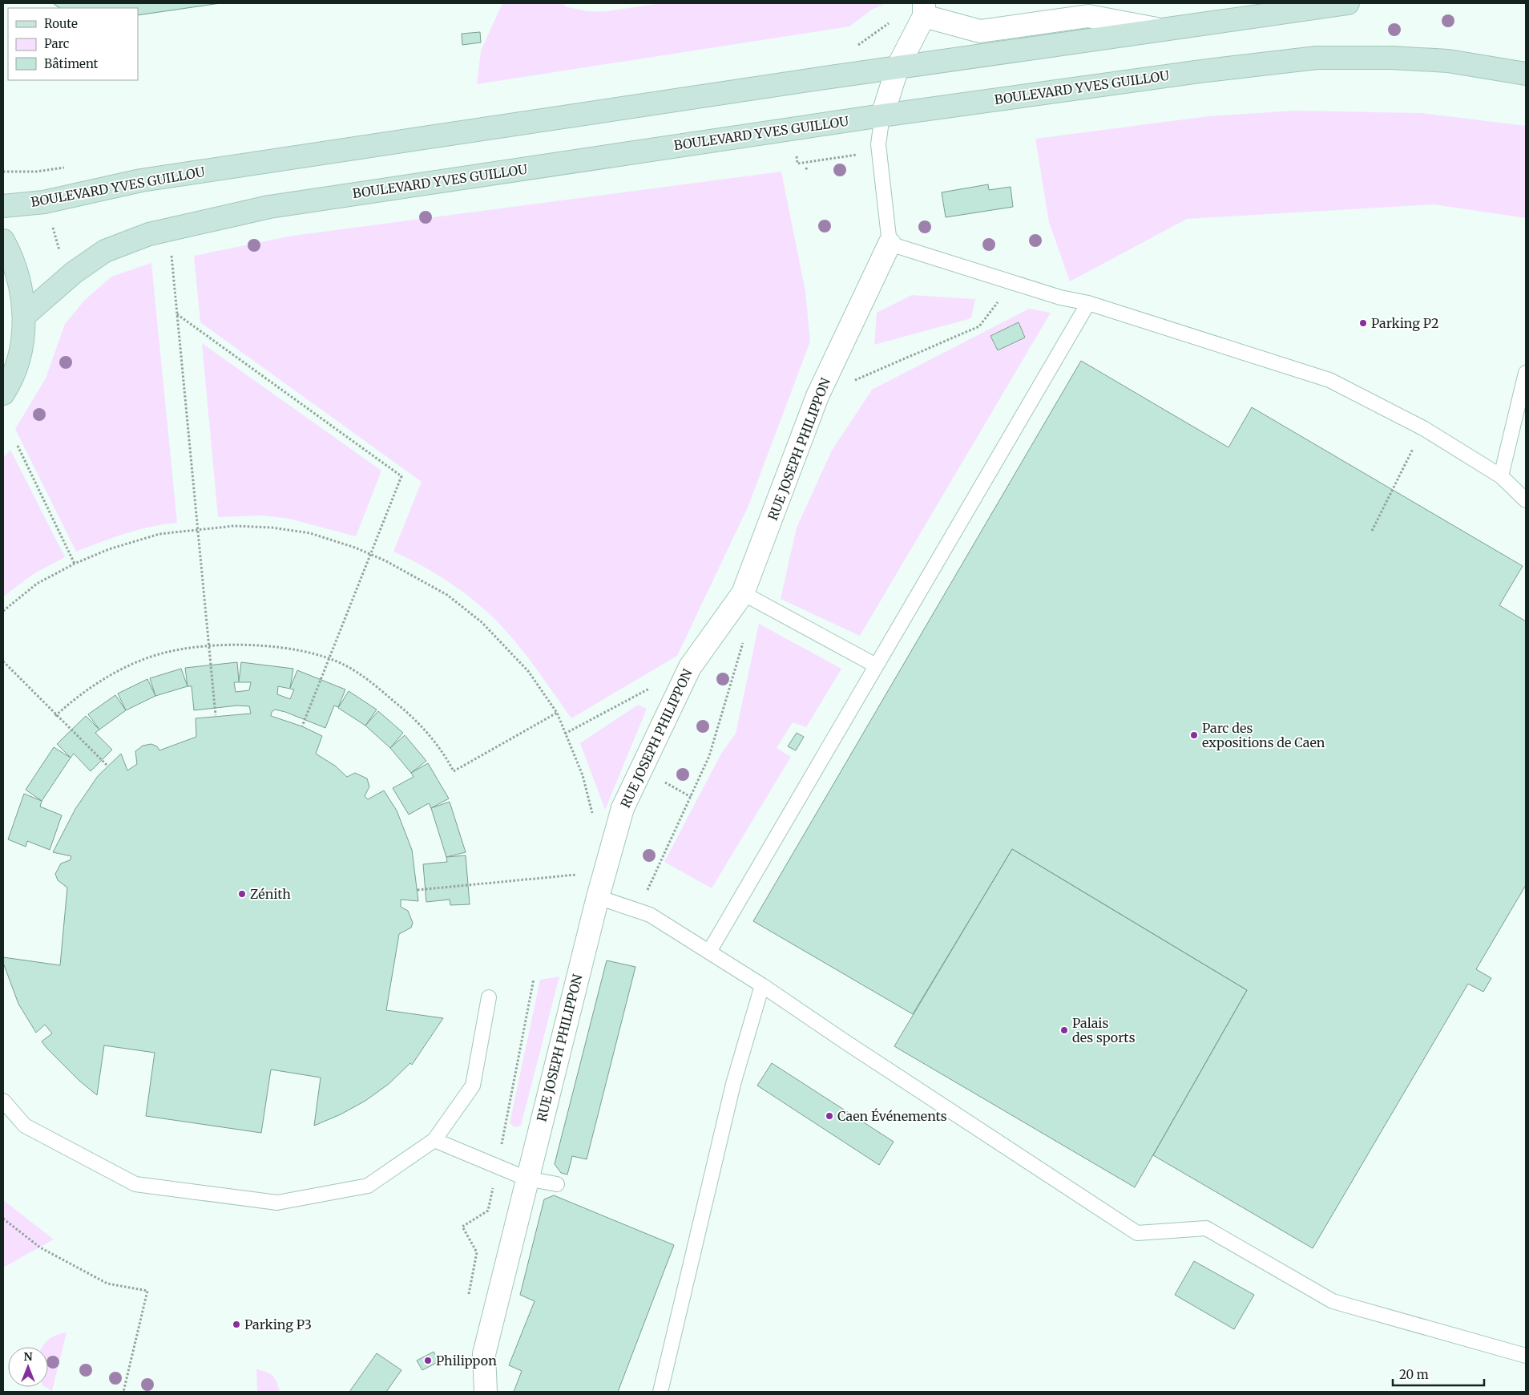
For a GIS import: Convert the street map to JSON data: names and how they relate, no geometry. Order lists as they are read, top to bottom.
{
  "streets": {
    "main road": ["BOULEVARD YVES GUILLOU"],
    "street": ["RUE JOSEPH PHILIPPON"]
  },
  "places": [
    "Parking P2",
    "Parc des expositions de Caen",
    "Zénith",
    "Palais des sports",
    "Caen Événements",
    "Parking P3",
    "Philippon"
  ],
  "legend": ["Route", "Parc", "Bâtiment"],
  "scale_bar": "20 m",
  "north": "top"
}
